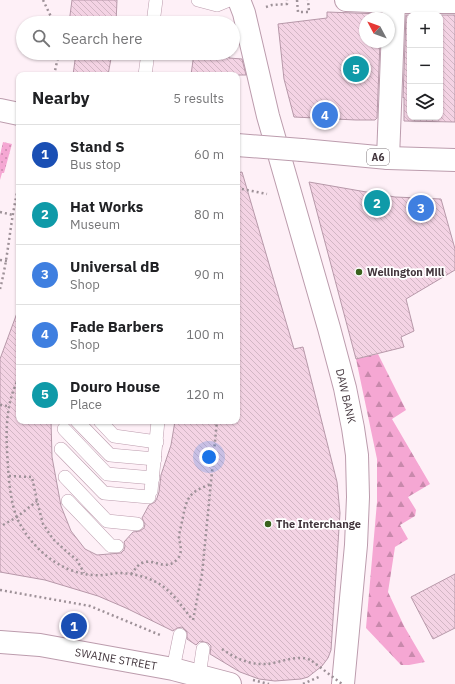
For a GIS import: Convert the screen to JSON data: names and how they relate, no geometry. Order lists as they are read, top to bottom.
{
  "streets": {
    "main road": ["A6", "DAW BANK", "SWAINE STREET"]
  },
  "places": ["Wellington Mill", "The Interchange"],
  "north": "top left",
  "page": {
    "map_buttons": ["+", "−"],
    "search": "Search here",
    "pins": [
      "5",
      "4",
      "2",
      "3",
      "1"
    ],
    "heading": ["Nearby", "5 results"],
    "list": [
      {
        "mark": "1",
        "name": "Stand S",
        "note": "Bus stop",
        "value": "60 m"
      },
      {
        "mark": "2",
        "name": "Hat Works",
        "note": "Museum",
        "value": "80 m"
      },
      {
        "mark": "3",
        "name": "Universal dB",
        "note": "Shop",
        "value": "90 m"
      },
      {
        "mark": "4",
        "name": "Fade Barbers",
        "note": "Shop",
        "value": "100 m"
      },
      {
        "mark": "5",
        "name": "Douro House",
        "note": "Place",
        "value": "120 m"
      }
    ]
  }
}
